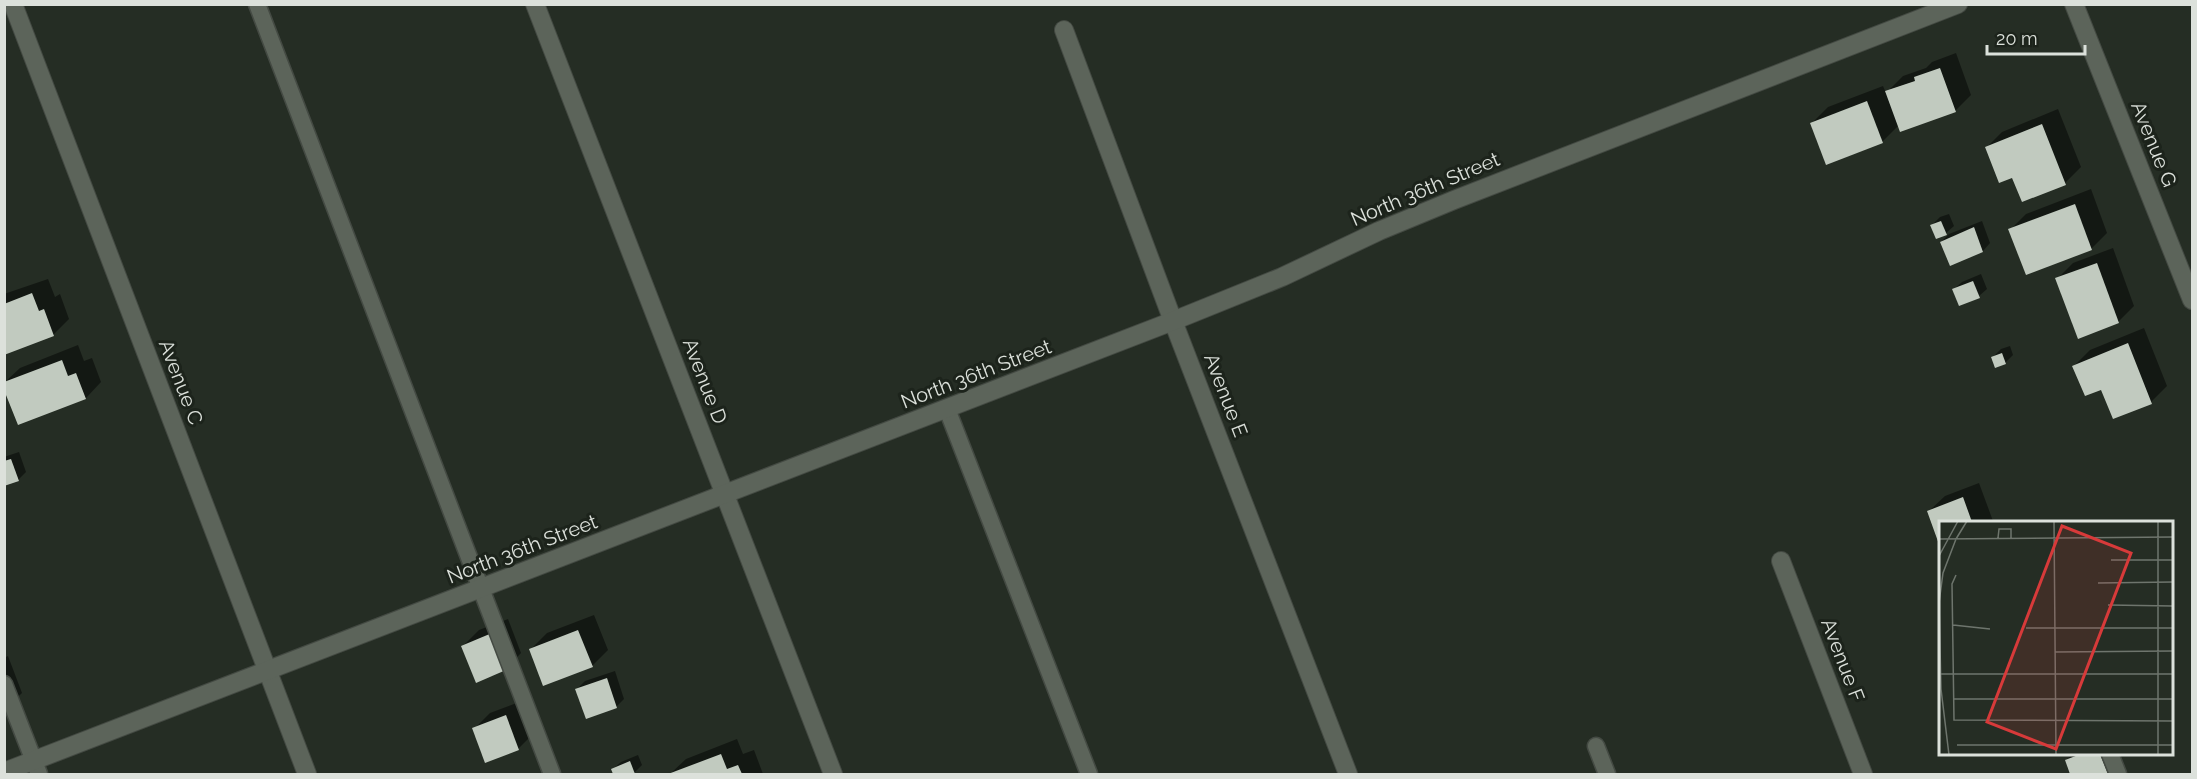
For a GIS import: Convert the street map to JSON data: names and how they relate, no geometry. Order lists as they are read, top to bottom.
{
  "streets": {
    "street": [
      "Avenue G",
      "North 36th Street",
      "Avenue D",
      "Avenue C",
      "Avenue E",
      "Avenue F"
    ]
  },
  "crossings": [
    ["North 36th Street", "Avenue D"],
    ["North 36th Street", "Avenue C"],
    ["North 36th Street", "Avenue E"]
  ],
  "scale_bar": "20 m"
}
